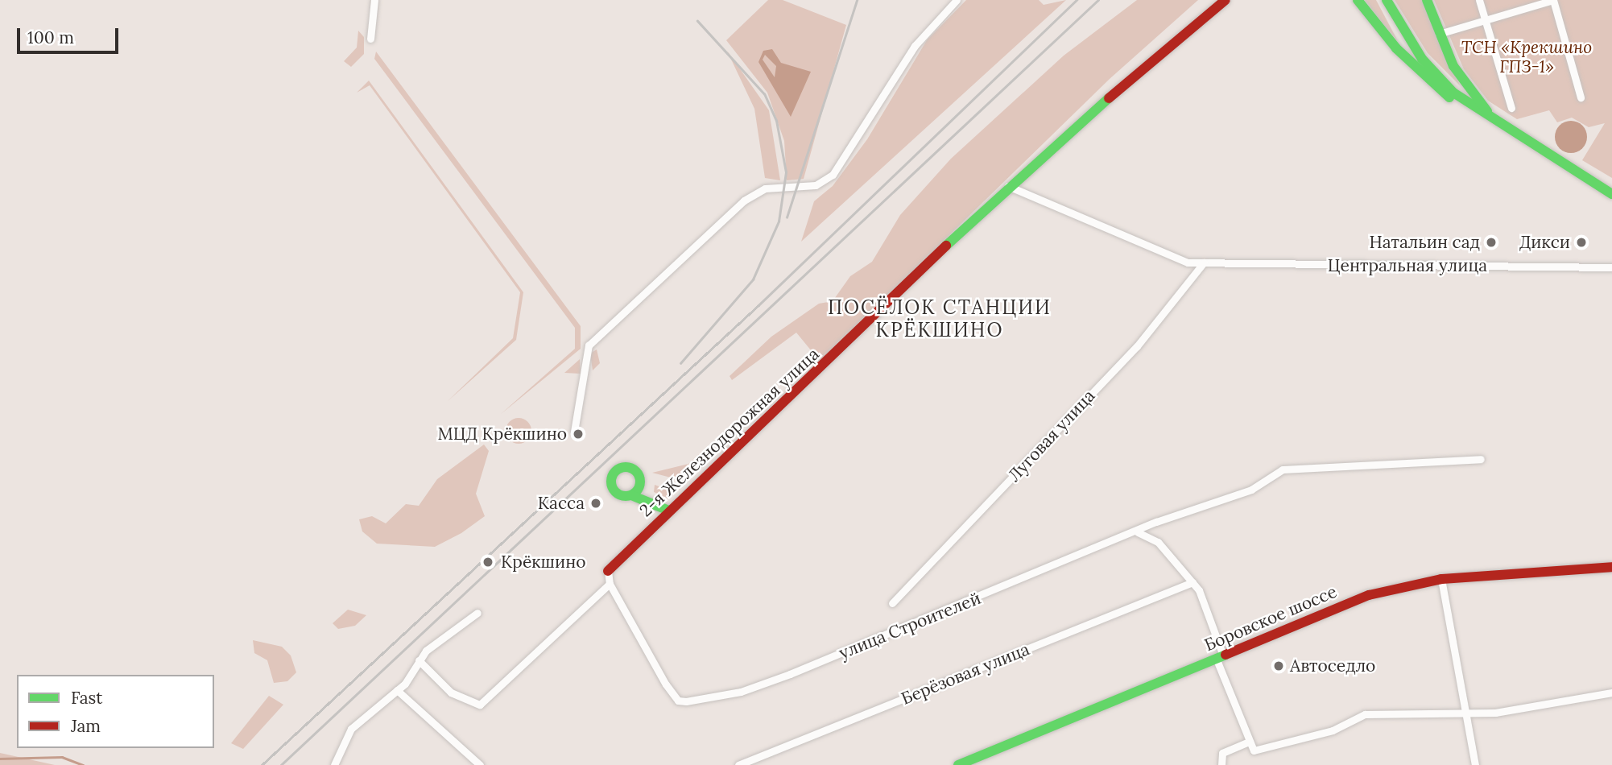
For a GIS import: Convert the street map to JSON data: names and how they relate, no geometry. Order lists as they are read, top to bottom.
{
  "streets": {
    "street": [
      "Центральная улица",
      "2-я Железнодорожная улица",
      "Луговая улица",
      "Боровское шоссе",
      "улица Строителей",
      "Берёзовая улица"
    ]
  },
  "crossings": [
    ["Центральная улица", "2-я Железнодорожная улица"],
    ["Центральная улица", "Луговая улица"],
    ["2-я Железнодорожная улица", "улица Строителей"]
  ],
  "districts": ["ПОСЁЛОК СТАНЦИИ КРЁКШИНО"],
  "parks": ["ТСН «Крекшино ГПЗ-1»"],
  "places": [
    "Натальин сад",
    "Дикси",
    "МЦД Крёкшино",
    "Касса",
    "Крёкшино",
    "Автоседло"
  ],
  "legend": ["Fast", "Jam"],
  "scale_bar": "100 m"
}
